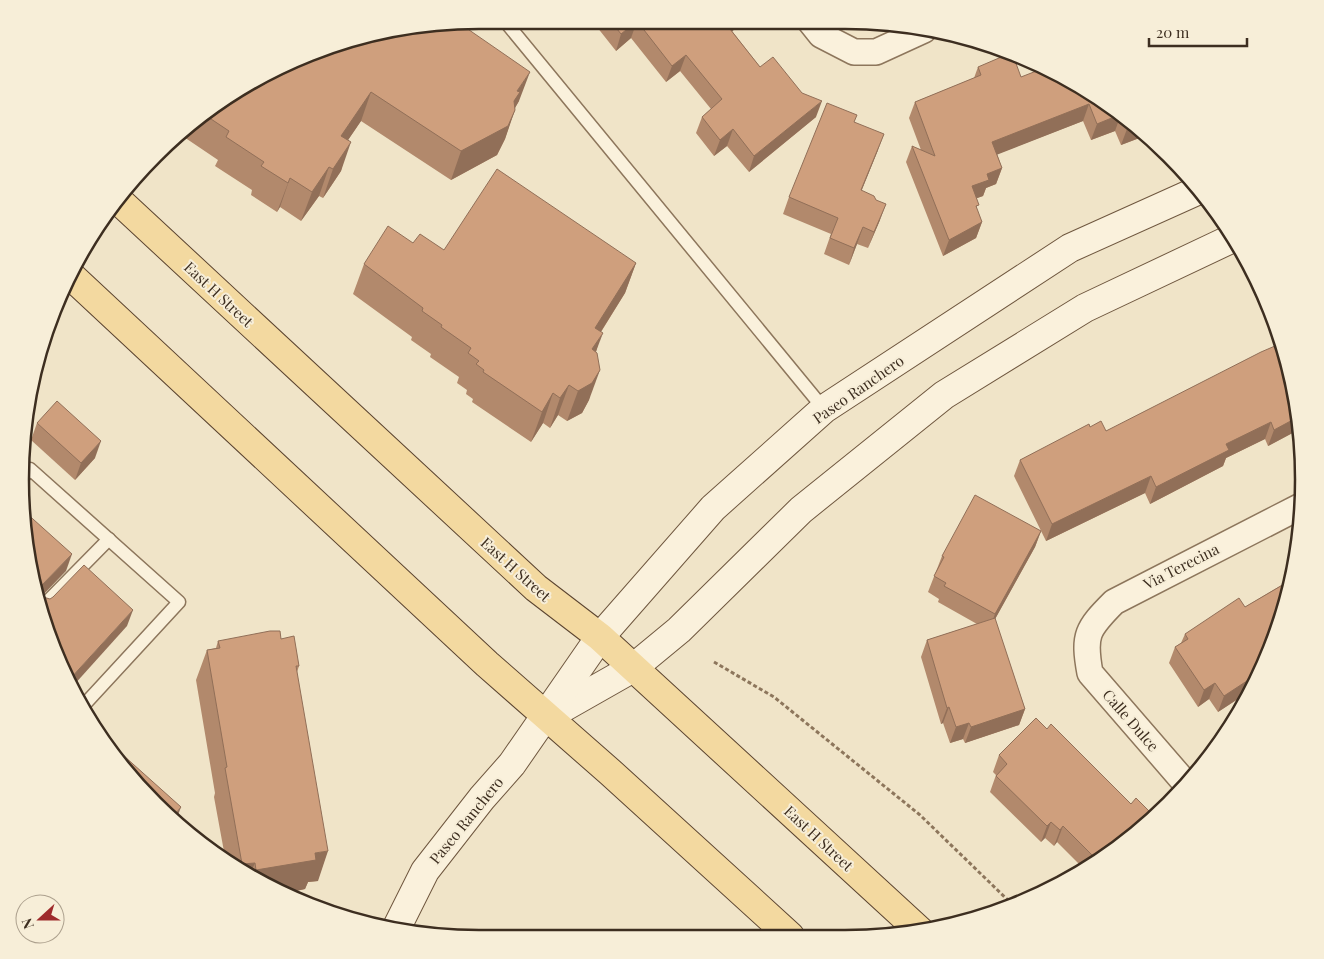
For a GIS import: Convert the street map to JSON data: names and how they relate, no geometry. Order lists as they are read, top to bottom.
{
  "streets": {
    "main road": ["East H Street", "Paseo Ranchero"],
    "street": ["Via Terecina", "Calle Dulce"]
  },
  "crossings": [
    ["East H Street", "Paseo Ranchero"],
    ["Via Terecina", "Calle Dulce"]
  ],
  "scale_bar": "20 m",
  "north": "left"
}
